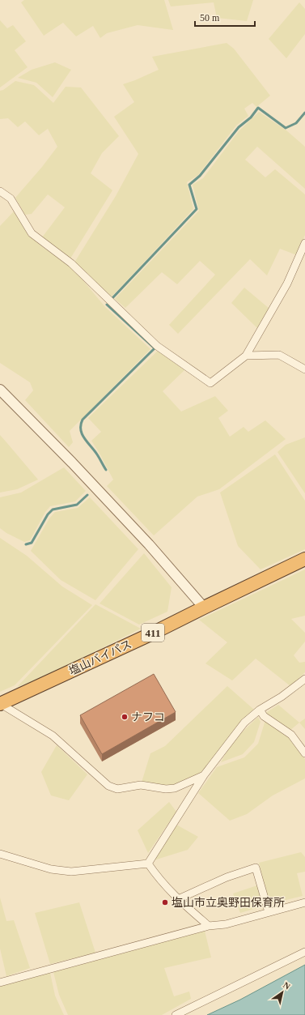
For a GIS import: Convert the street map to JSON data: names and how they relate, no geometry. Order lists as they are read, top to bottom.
{
  "streets": {
    "highway": ["411", "塩山バイパス"]
  },
  "places": ["ナフコ", "塩山市立奥野田保育所"],
  "scale_bar": "50 m",
  "north": "top right"
}
